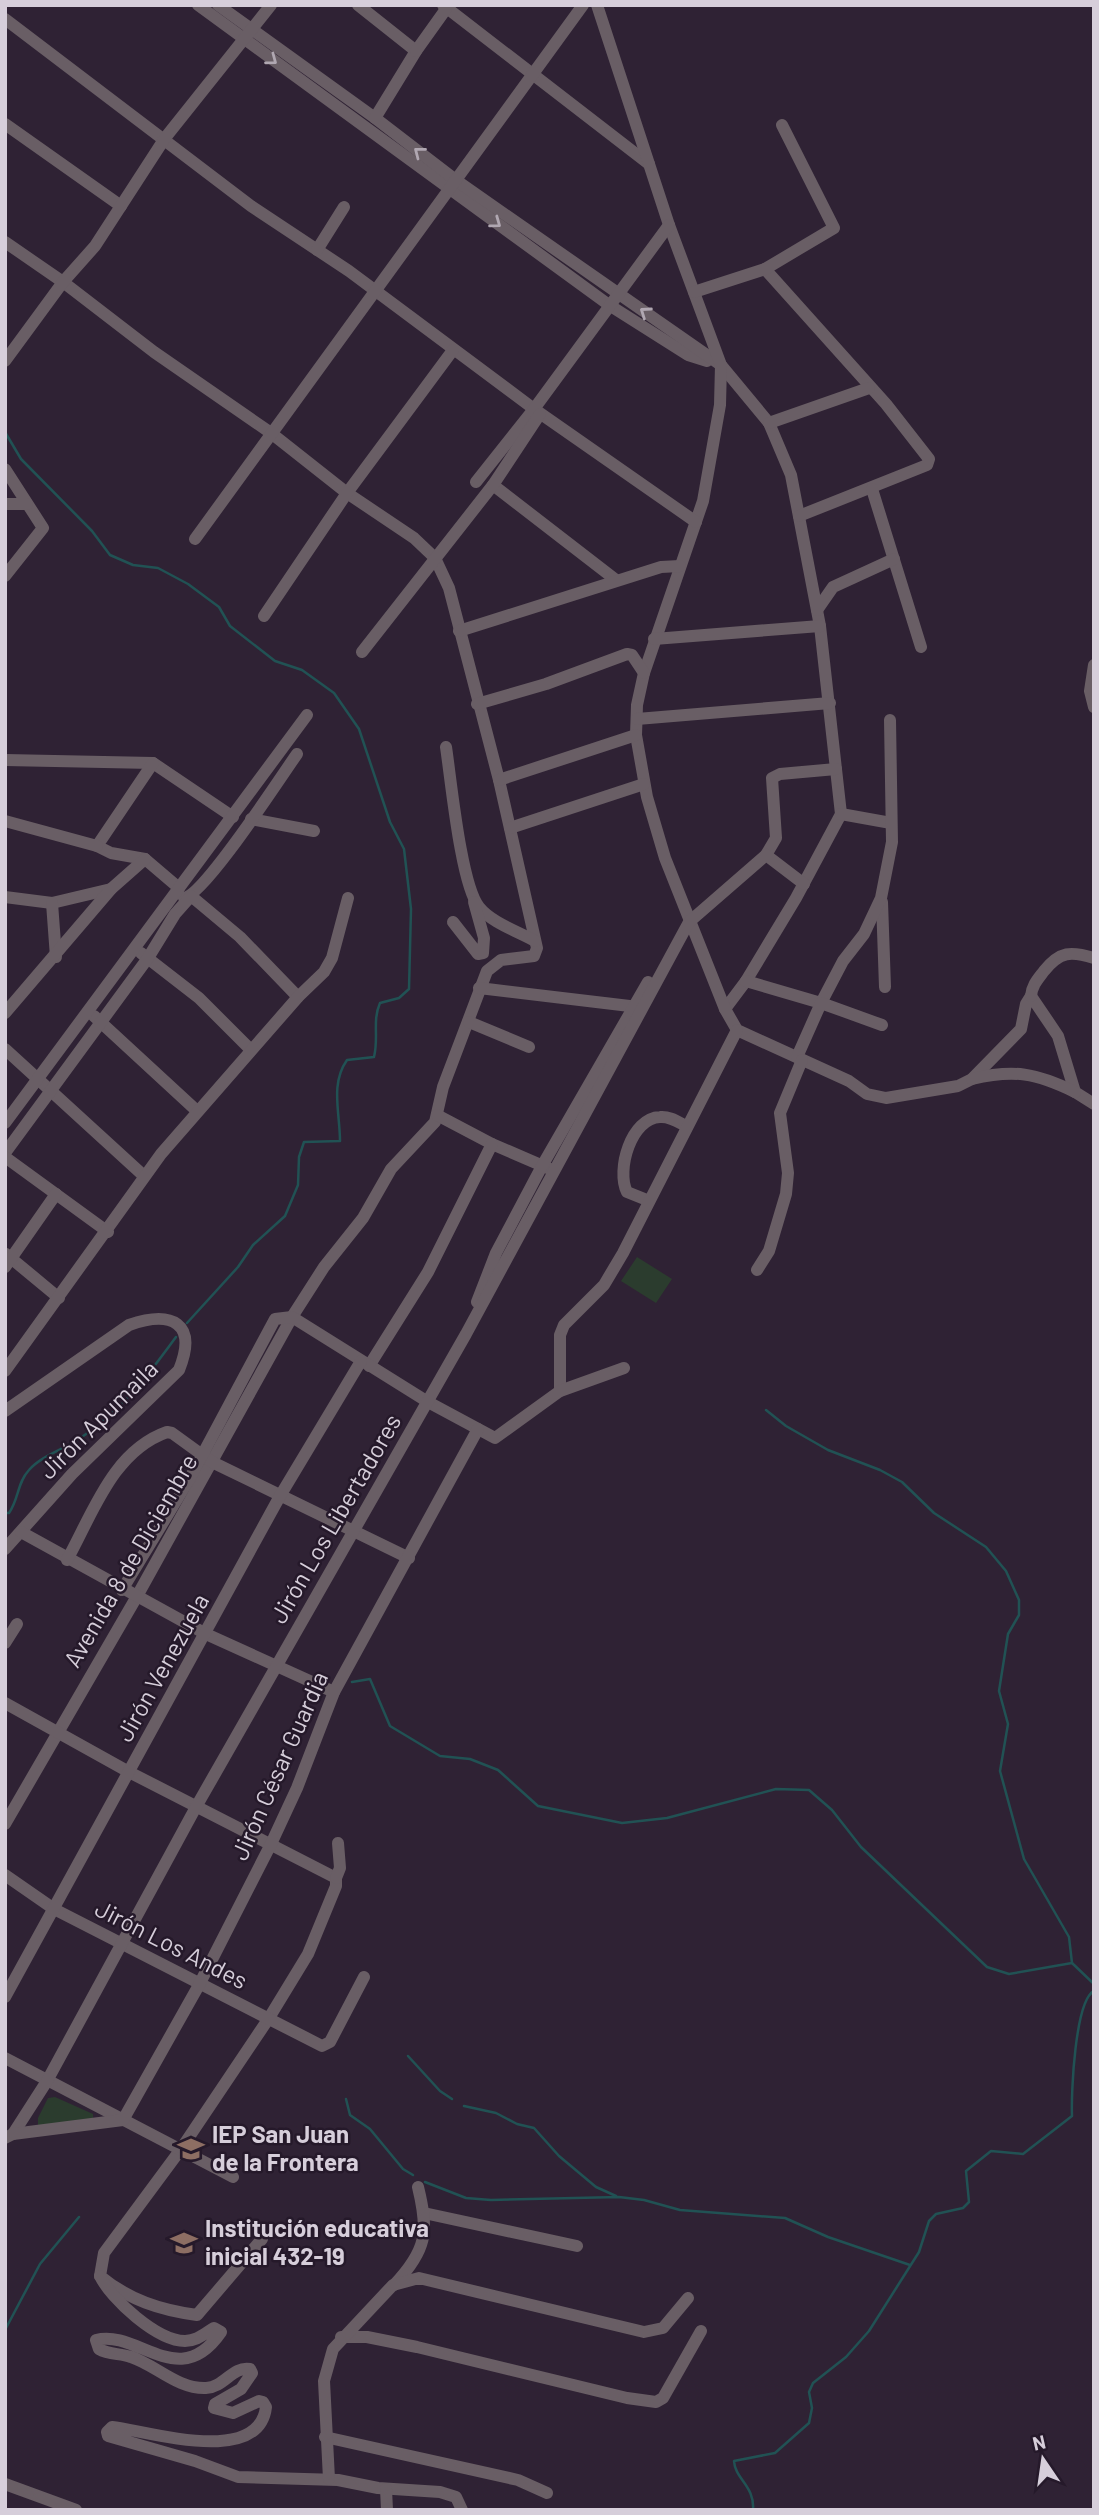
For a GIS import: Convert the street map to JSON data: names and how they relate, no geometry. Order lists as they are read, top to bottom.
{
  "streets": {
    "street": [
      "Jirón Apumaila",
      "Jirón Los Libertadores",
      "Avenida 8 de Diciembre",
      "Jirón Venezuela",
      "Jirón César Guardia",
      "Jirón Los Andes"
    ]
  },
  "crossings": [
    ["Jirón Los Libertadores", "Jirón Los Andes"],
    ["Jirón Venezuela", "Jirón Los Andes"],
    ["Jirón César Guardia", "Jirón Los Andes"]
  ],
  "places": {
    "school or university": ["IEP San Juan de la Frontera", "Institución educativa inicial 432-19"]
  },
  "north": "top"
}
